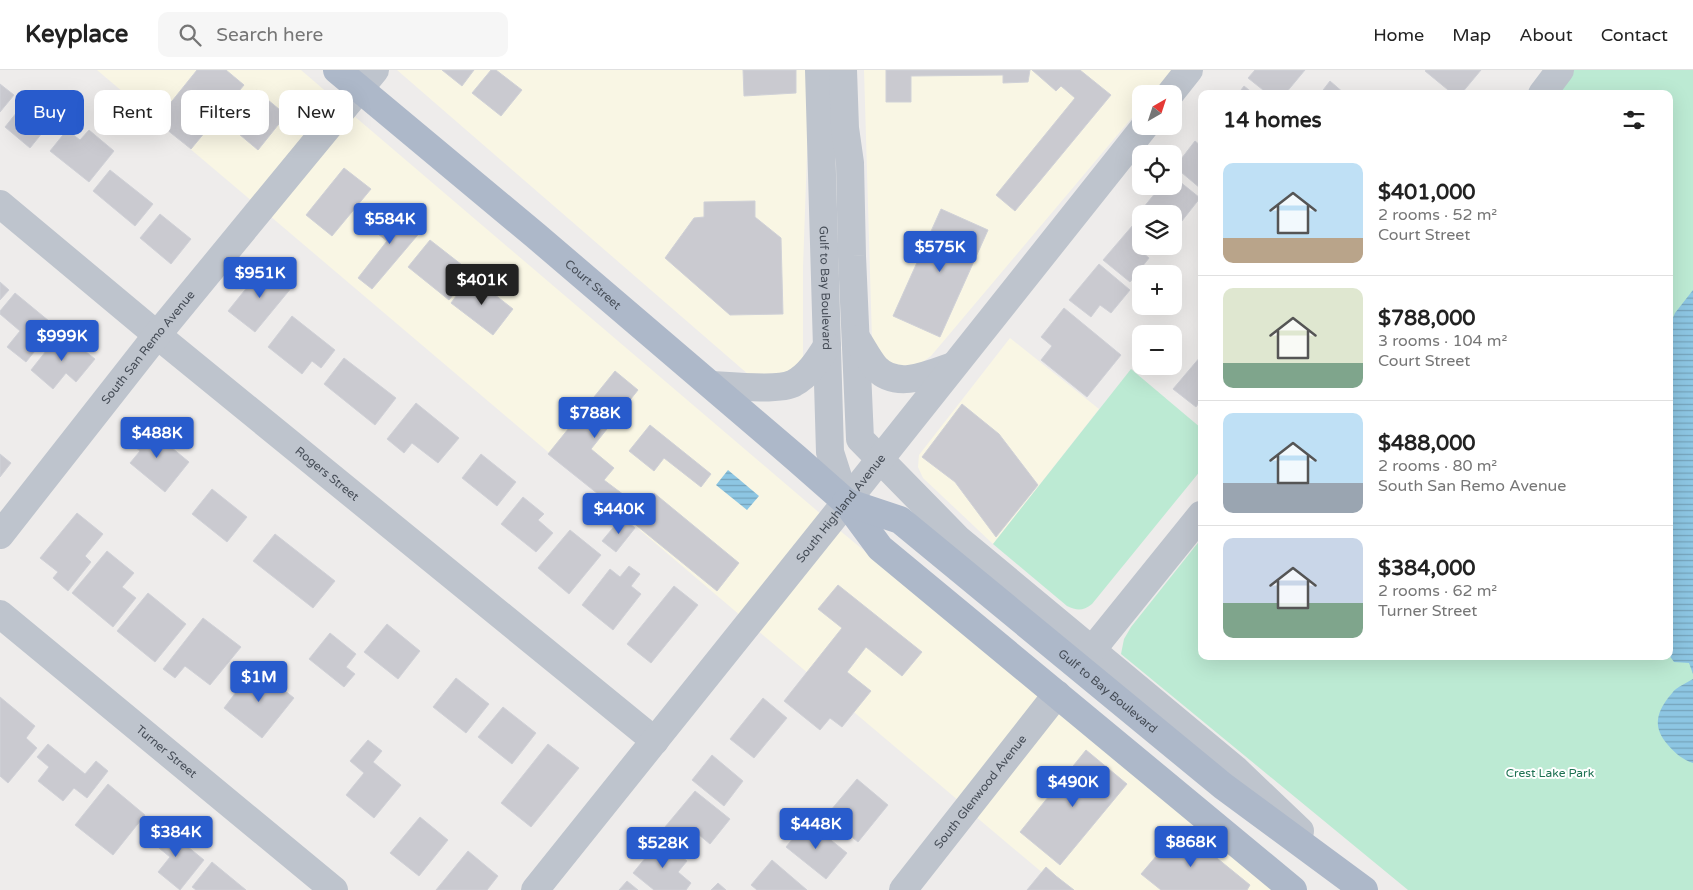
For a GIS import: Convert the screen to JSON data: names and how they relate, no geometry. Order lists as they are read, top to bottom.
{
  "streets": {
    "main road": ["Court Street", "Gulf to Bay Boulevard"],
    "street": [
      "South San Remo Avenue",
      "Rogers Street",
      "South Highland Avenue",
      "Turner Street",
      "South Glenwood Avenue"
    ]
  },
  "crossings": [
    ["Court Street", "Gulf to Bay Boulevard"],
    ["Court Street", "South San Remo Avenue"],
    ["Court Street", "South Highland Avenue"],
    ["Gulf to Bay Boulevard", "South Highland Avenue"],
    ["Gulf to Bay Boulevard", "South Glenwood Avenue"],
    ["South San Remo Avenue", "Rogers Street"],
    ["Rogers Street", "South Highland Avenue"]
  ],
  "parks": ["Crest Lake Park"],
  "north": "top right",
  "page": {
    "header": "Keyplace",
    "search": "Search here",
    "nav": [
      "Home",
      "Map",
      "About",
      "Contact"
    ],
    "map_buttons": ["+", "−"],
    "chip": [
      "Buy",
      "Rent",
      "Filters",
      "New"
    ],
    "heading": "14 homes",
    "list": [
      {
        "name": "$401,000",
        "note": "2 rooms · 52 m² · Court Street"
      },
      {
        "name": "$788,000",
        "note": "3 rooms · 104 m² · Court Street"
      },
      {
        "name": "$488,000",
        "note": "2 rooms · 80 m² · South San Remo Avenue"
      },
      {
        "name": "$384,000",
        "note": "2 rooms · 62 m² · Turner Street"
      }
    ],
    "price": [
      "$584K",
      "$575K",
      "$951K",
      "$401K",
      "$999K",
      "$788K",
      "$488K",
      "$440K",
      "$1M",
      "$490K",
      "$448K",
      "$384K",
      "$868K",
      "$528K"
    ]
  }
}
